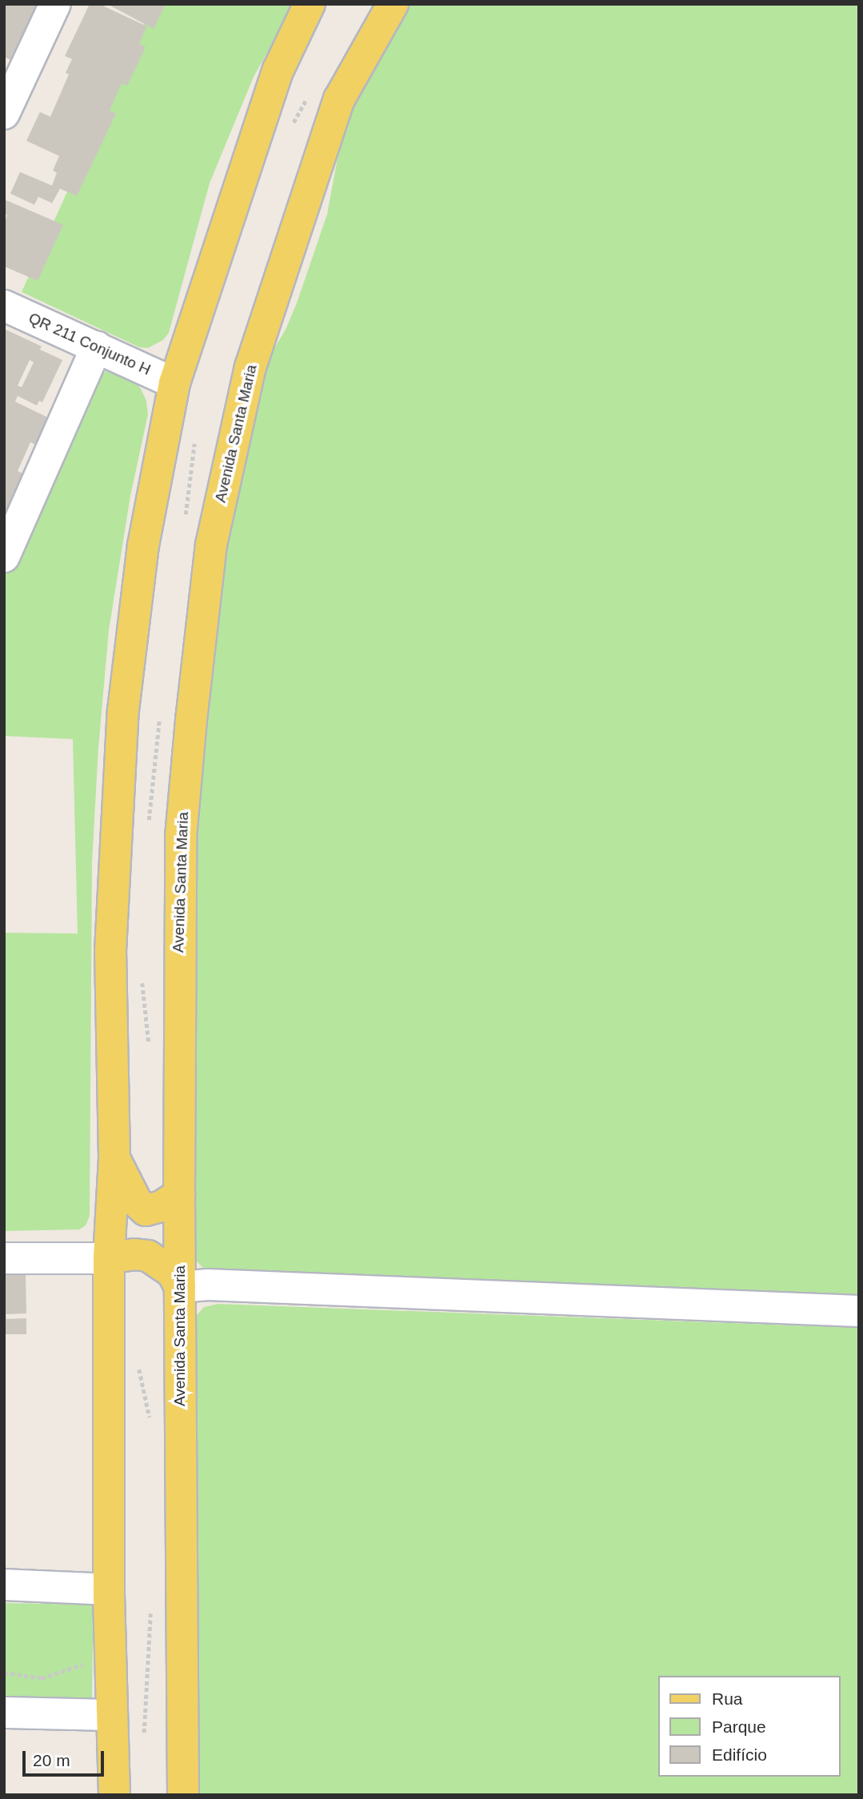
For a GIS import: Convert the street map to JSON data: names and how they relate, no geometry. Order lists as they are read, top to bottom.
{
  "streets": {
    "main road": ["Avenida Santa Maria"],
    "street": ["QR 211 Conjunto H"]
  },
  "legend": ["Rua", "Parque", "Edifício"],
  "scale_bar": "20 m"
}
